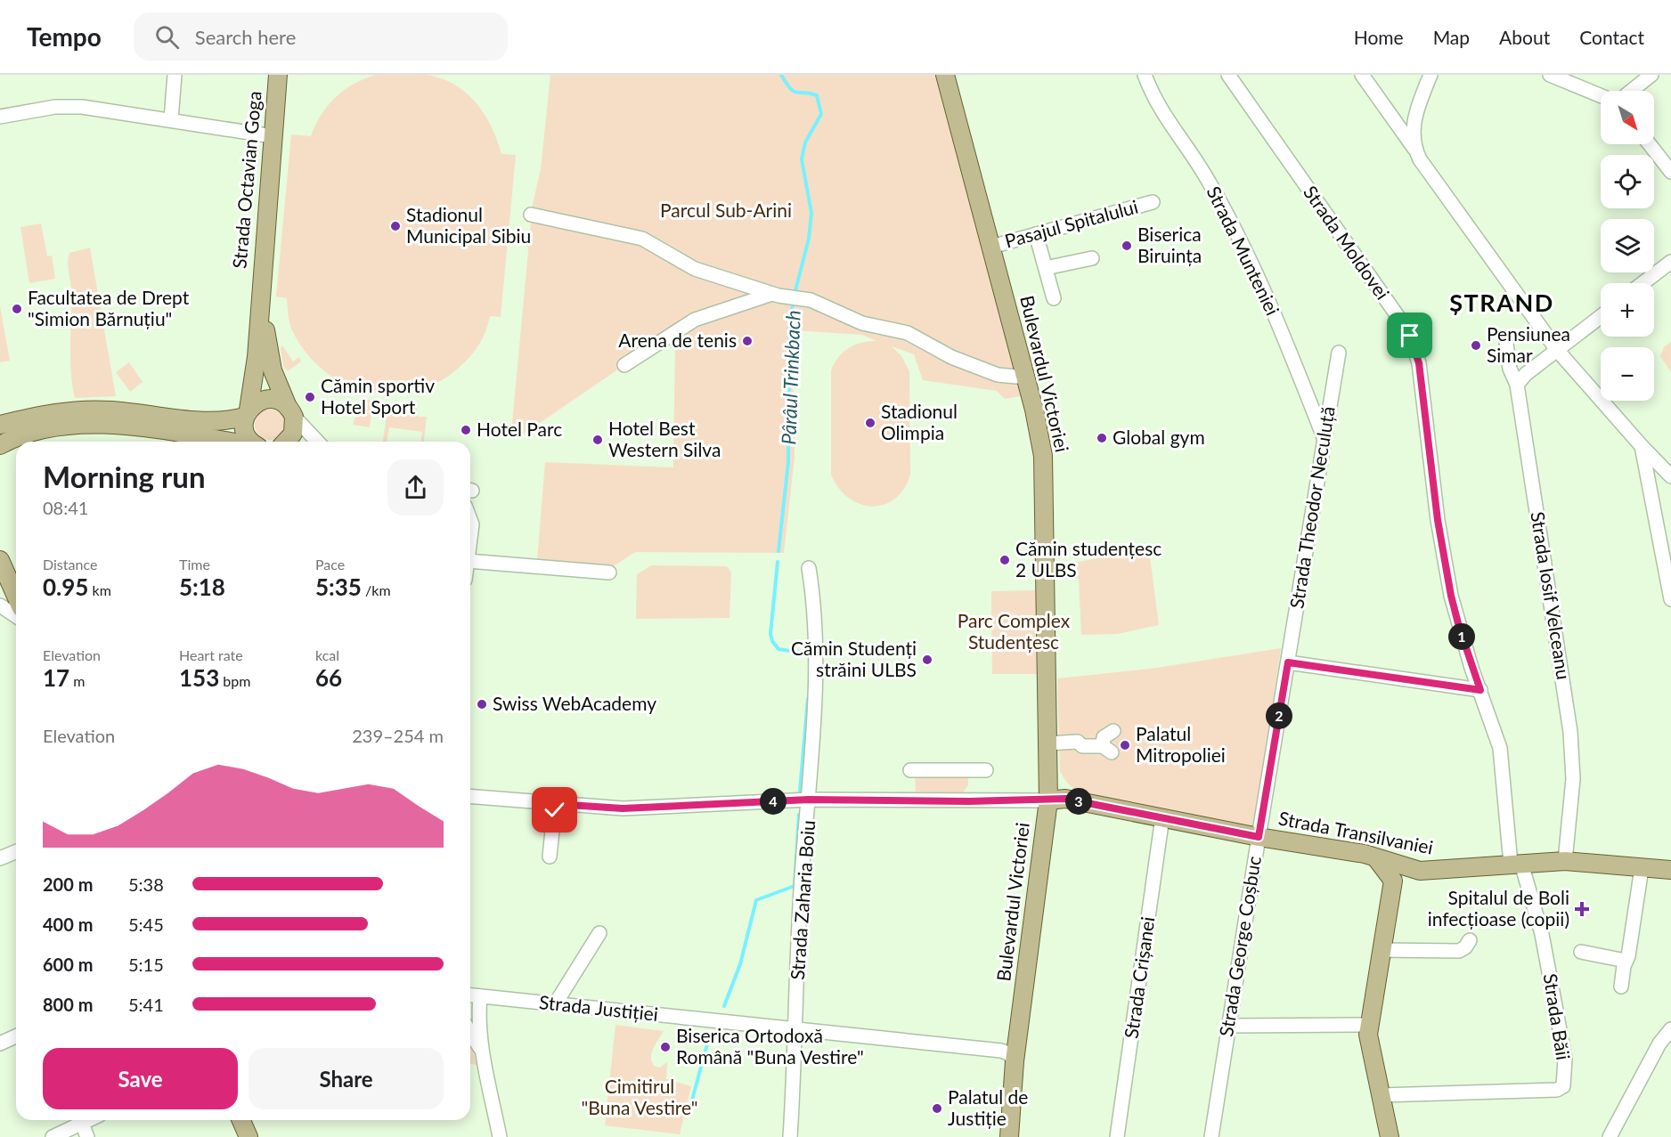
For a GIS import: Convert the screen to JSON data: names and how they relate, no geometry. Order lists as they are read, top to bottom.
{
  "streets": {
    "main road": ["Strada Octavian Goga", "Bulevardul Victoriei", "Strada Transilvaniei"],
    "street": [
      "Pasajul Spitalului",
      "Strada Moldovei",
      "Strada Munteniei",
      "Strada Theodor Neculuță",
      "Strada Iosif Velceanu",
      "Strada Zaharia Boiu",
      "Strada George Coșbuc",
      "Strada Crișanei",
      "Strada Justiției",
      "Strada Băii"
    ]
  },
  "crossings": [
    ["Pasajul Spitalului", "Bulevardul Victoriei"],
    ["Strada Moldovei", "Strada Transilvaniei"],
    ["Strada Moldovei", "Strada Băii"],
    ["Strada Munteniei", "Strada Theodor Neculuță"],
    ["Bulevardul Victoriei", "Strada Transilvaniei"],
    ["Bulevardul Victoriei", "Strada Justiției"],
    ["Strada Theodor Neculuță", "Strada George Coșbuc"],
    ["Strada Iosif Velceanu", "Strada Transilvaniei"],
    ["Strada Transilvaniei", "Strada George Coșbuc"],
    ["Strada Transilvaniei", "Strada Crișanei"],
    ["Strada Transilvaniei", "Strada Băii"],
    ["Strada Zaharia Boiu", "Strada Justiției"]
  ],
  "districts": ["ȘTRAND"],
  "water": ["Pârâul Trinkbach"],
  "parks": ["Parcul Sub-Arini", "Parc Complex Studențesc", "Cimitirul \"Buna Vestire\""],
  "places": {
    "other": [
      "Stadionul Municipal Sibiu",
      "Biserica Biruința",
      "Facultatea de Drept \"Simion Bărnuțiu\"",
      "Arena de tenis",
      "Pensiunea Simar",
      "Cămin sportiv Hotel Sport",
      "Stadionul Olimpia",
      "Hotel Parc",
      "Global gym",
      "Hotel Best Western Silva",
      "Cămin studențesc 2 ULBS",
      "Cămin Studenți străini ULBS",
      "Swiss WebAcademy",
      "Palatul Mitropoliei",
      "Biserica Ortodoxă Română \"Buna Vestire\"",
      "Palatul de Justiție"
    ],
    "health": ["Spitalul de Boli infecțioase (copii)"]
  },
  "north": "bottom right",
  "page": {
    "header": "Tempo",
    "search": "Search here",
    "nav": [
      "Home",
      "Map",
      "About",
      "Contact"
    ],
    "map_buttons": ["+", "−"],
    "heading": ["Morning run", "08:41"],
    "stats": [
      ["Distance", "0.95 km"],
      ["Time", "5:18"],
      ["Pace", "5:35 /km"],
      ["Elevation", "17 m"],
      ["Heart rate", "153 bpm"],
      ["kcal", "66"]
    ],
    "pins": [
      "1",
      "2",
      "3",
      "4"
    ],
    "chart": ["Elevation", "239–254 m"],
    "list": [
      {
        "name": "200 m",
        "note": "5:38"
      },
      {
        "name": "400 m",
        "note": "5:45"
      },
      {
        "name": "600 m",
        "note": "5:15"
      },
      {
        "name": "800 m",
        "note": "5:41"
      }
    ],
    "buttons": ["Save", "Share"]
  }
}
